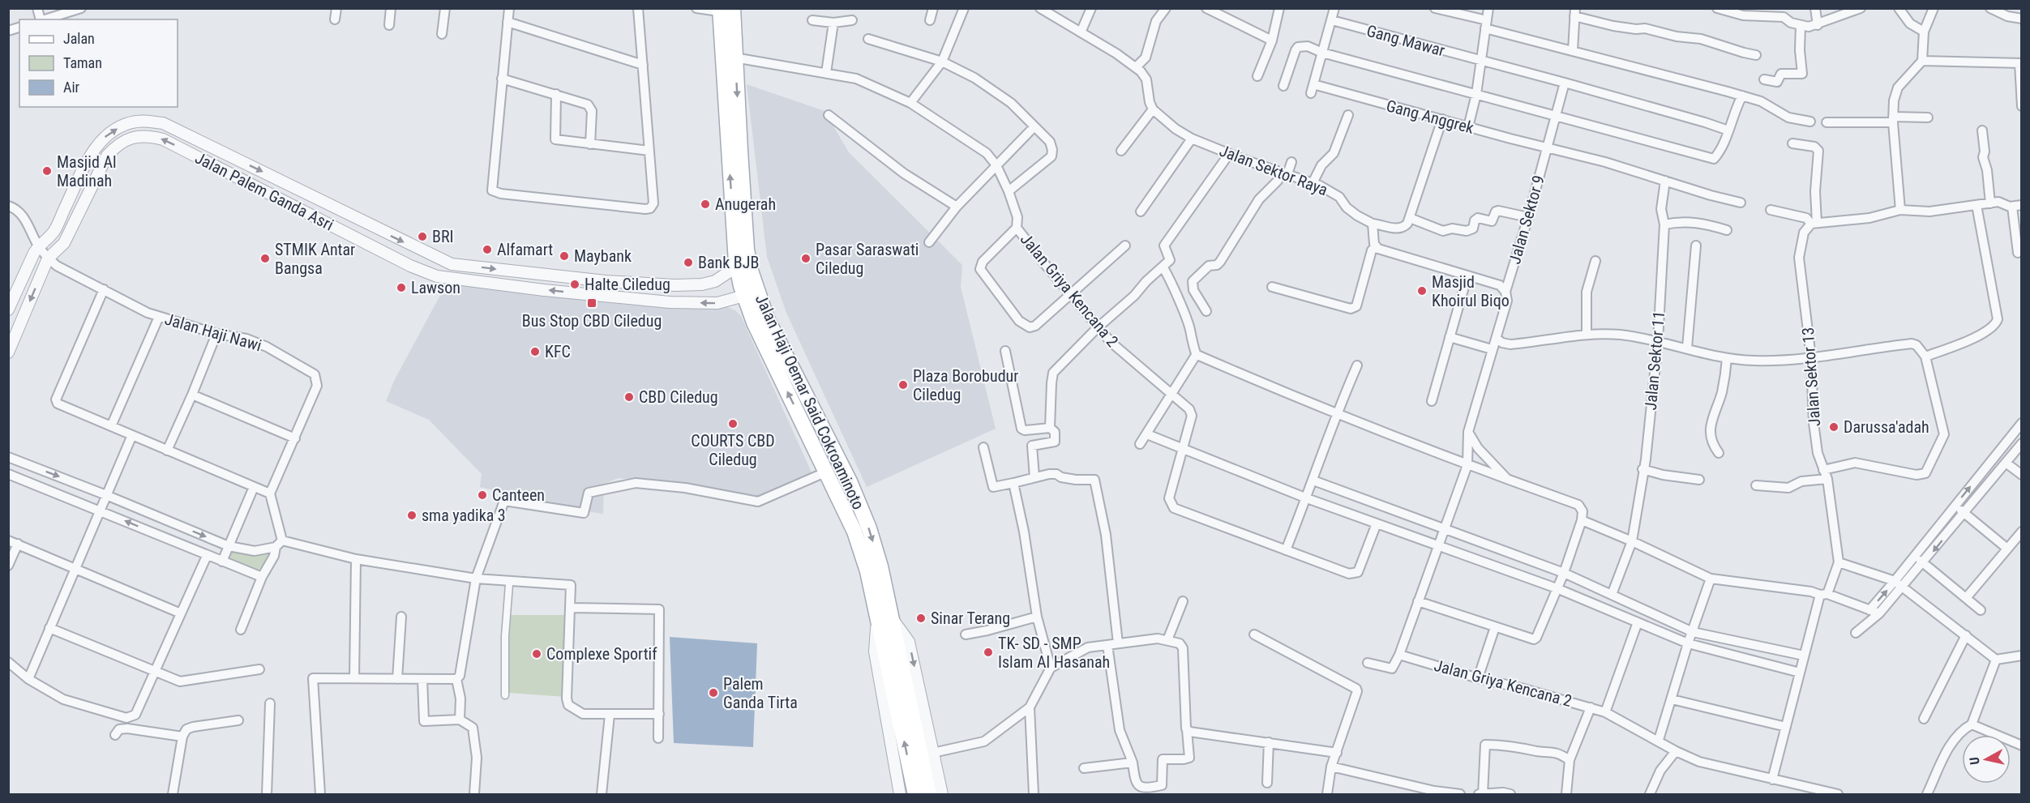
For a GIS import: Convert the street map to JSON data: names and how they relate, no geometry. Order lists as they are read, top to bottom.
{
  "streets": {
    "main road": ["Jalan Haji Oemar Said Cokroaminoto"],
    "street": [
      "Gang Mawar",
      "Gang Anggrek",
      "Jalan Sektor Raya",
      "Jalan Palem Ganda Asri",
      "Jalan Sektor 9",
      "Jalan Griya Kencana 2",
      "Jalan Haji Nawi",
      "Jalan Sektor 11",
      "Jalan Sektor 13"
    ]
  },
  "crossings": [
    ["Gang Mawar", "Jalan Sektor 9"],
    ["Gang Anggrek", "Jalan Sektor 9"],
    ["Gang Anggrek", "Jalan Sektor 11"],
    ["Jalan Palem Ganda Asri", "Jalan Haji Nawi"],
    ["Jalan Palem Ganda Asri", "Jalan Haji Oemar Said Cokroaminoto"],
    ["Jalan Griya Kencana 2", "Jalan Haji Oemar Said Cokroaminoto"]
  ],
  "places": {
    "other": [
      "Masjid Al Madinah",
      "Anugerah",
      "BRI",
      "Alfamart",
      "Maybank",
      "STMIK Antar Bangsa",
      "Pasar Saraswati Ciledug",
      "Bank BJB",
      "Halte Ciledug",
      "Lawson",
      "Masjid Khoirul Biqo",
      "KFC",
      "Plaza Borobudur Ciledug",
      "CBD Ciledug",
      "COURTS CBD Ciledug",
      "Darussa'adah",
      "Canteen",
      "sma yadika 3",
      "Sinar Terang",
      "TK- SD - SMP Islam Al Hasanah",
      "Complexe Sportif",
      "Palem Ganda Tirta"
    ],
    "transit": ["Bus Stop CBD Ciledug"]
  },
  "legend": ["Jalan", "Taman", "Air"],
  "north": "left"
}
